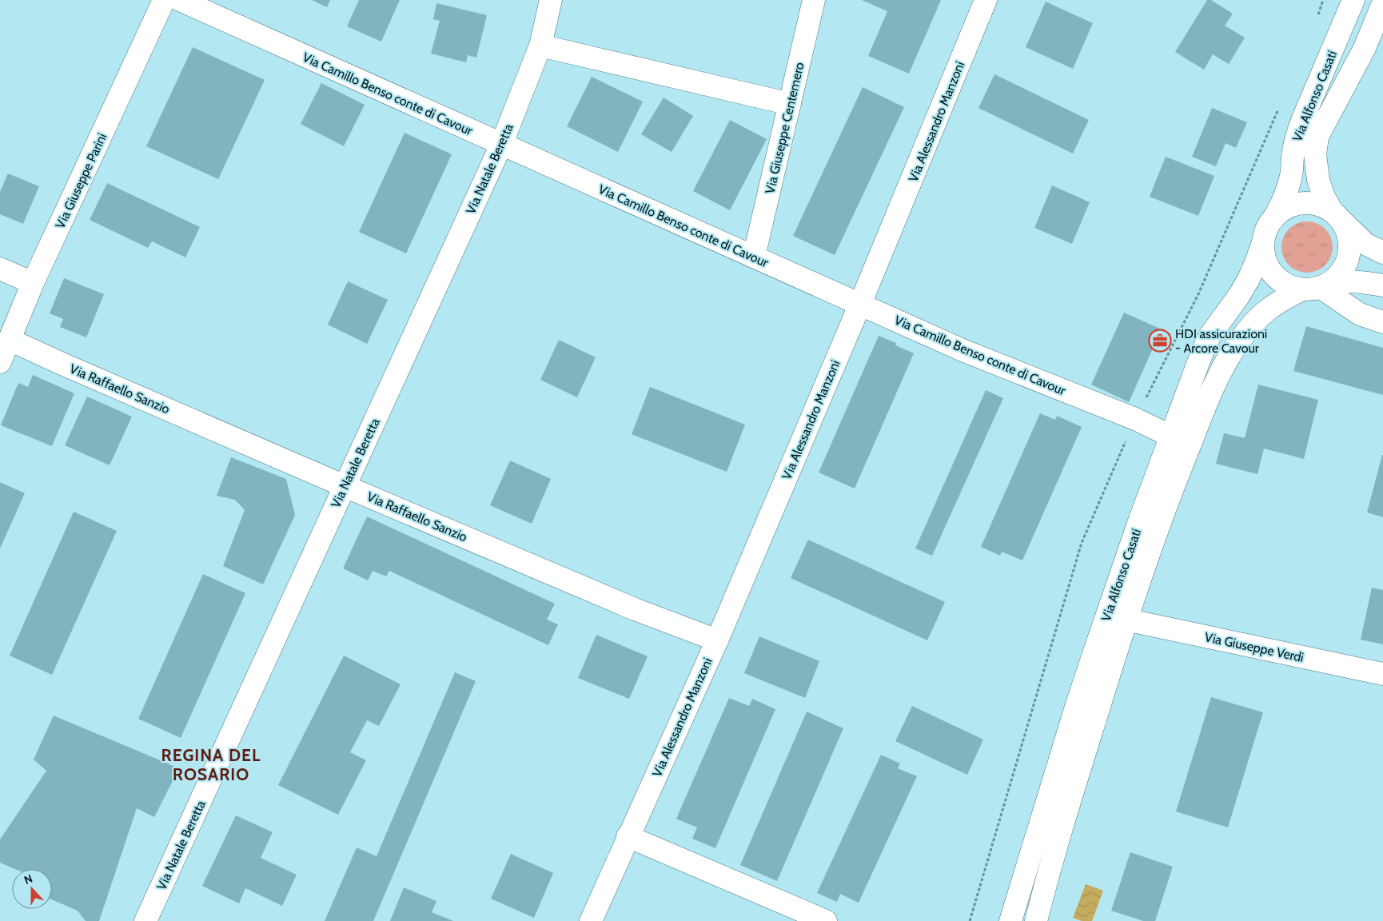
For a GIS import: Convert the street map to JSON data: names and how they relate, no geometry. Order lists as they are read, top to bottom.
{
  "streets": {
    "street": [
      "Via Camillo Benso conte di Cavour",
      "Via Alfonso Casati",
      "Via Alessandro Manzoni",
      "Via Giuseppe Centemero",
      "Via Natale Beretta",
      "Via Giuseppe Parini",
      "Via Raffaello Sanzio",
      "Via Giuseppe Verdi"
    ]
  },
  "crossings": [
    ["Via Camillo Benso conte di Cavour", "Via Alfonso Casati"],
    ["Via Camillo Benso conte di Cavour", "Via Alessandro Manzoni"],
    ["Via Camillo Benso conte di Cavour", "Via Giuseppe Centemero"],
    ["Via Camillo Benso conte di Cavour", "Via Natale Beretta"],
    ["Via Alfonso Casati", "Via Giuseppe Verdi"],
    ["Via Alessandro Manzoni", "Via Raffaello Sanzio"],
    ["Via Natale Beretta", "Via Raffaello Sanzio"],
    ["Via Giuseppe Parini", "Via Raffaello Sanzio"]
  ],
  "districts": ["REGINA DEL ROSARIO"],
  "places": {
    "office": ["HDI assicurazioni - Arcore Cavour"]
  },
  "north": "top"
}
